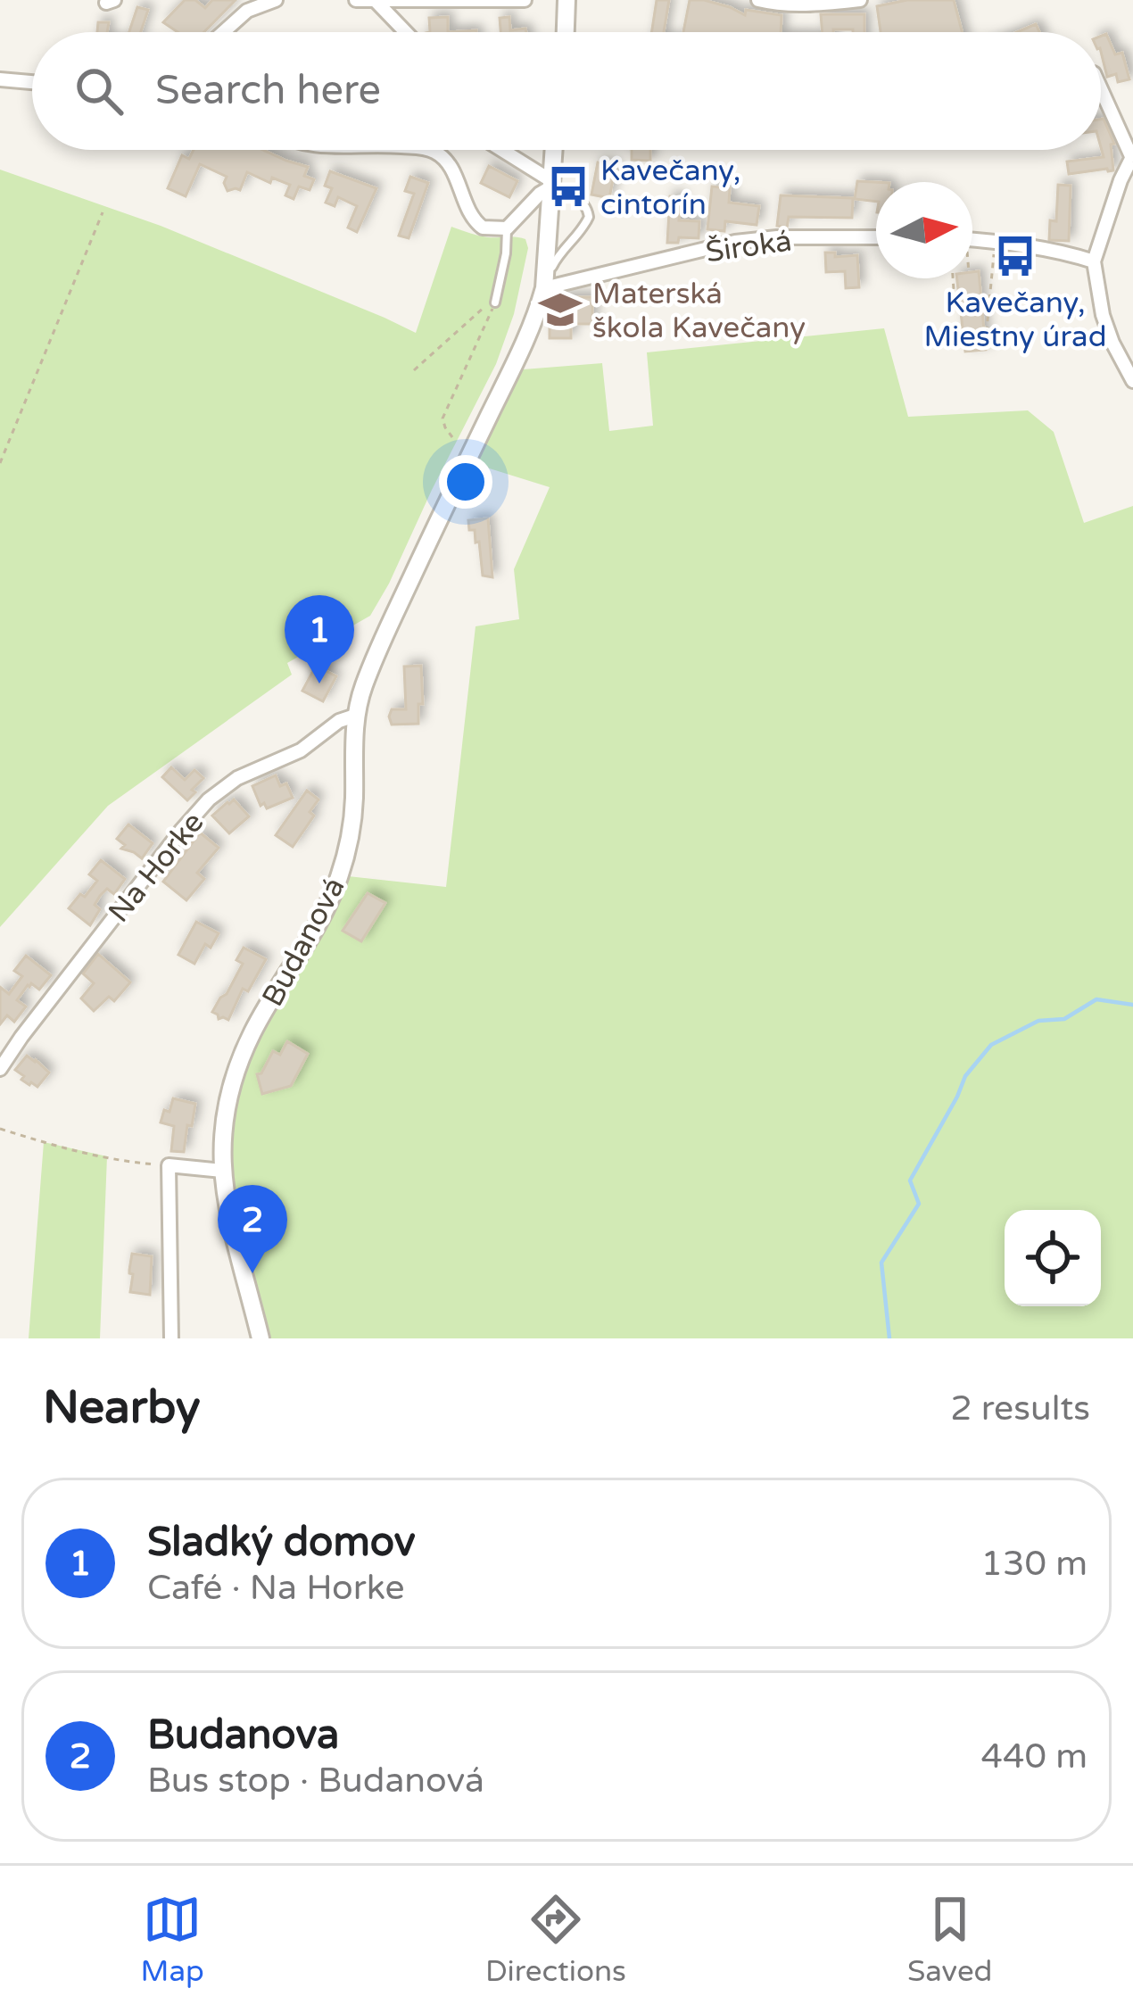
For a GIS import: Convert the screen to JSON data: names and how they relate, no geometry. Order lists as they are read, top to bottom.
{
  "streets": {
    "street": ["Široká", "Na Horke", "Budanová"]
  },
  "crossings": [
    ["Široká", "Budanová"],
    ["Na Horke", "Budanová"]
  ],
  "places": {
    "bus stop": ["Kavečany, cintorín", "Kavečany, Miestny úrad"],
    "school or university": ["Materská škola Kavečany"]
  },
  "north": "right",
  "page": {
    "search": "Search here",
    "pins": ["1", "2"],
    "heading": ["Nearby", "2 results"],
    "list": [
      {
        "mark": "1",
        "name": "Sladký domov",
        "note": "Café · Na Horke",
        "value": "130 m"
      },
      {
        "mark": "2",
        "name": "Budanova",
        "note": "Bus stop · Budanová",
        "value": "440 m"
      }
    ],
    "nav": ["Map", "Directions", "Saved"]
  }
}
